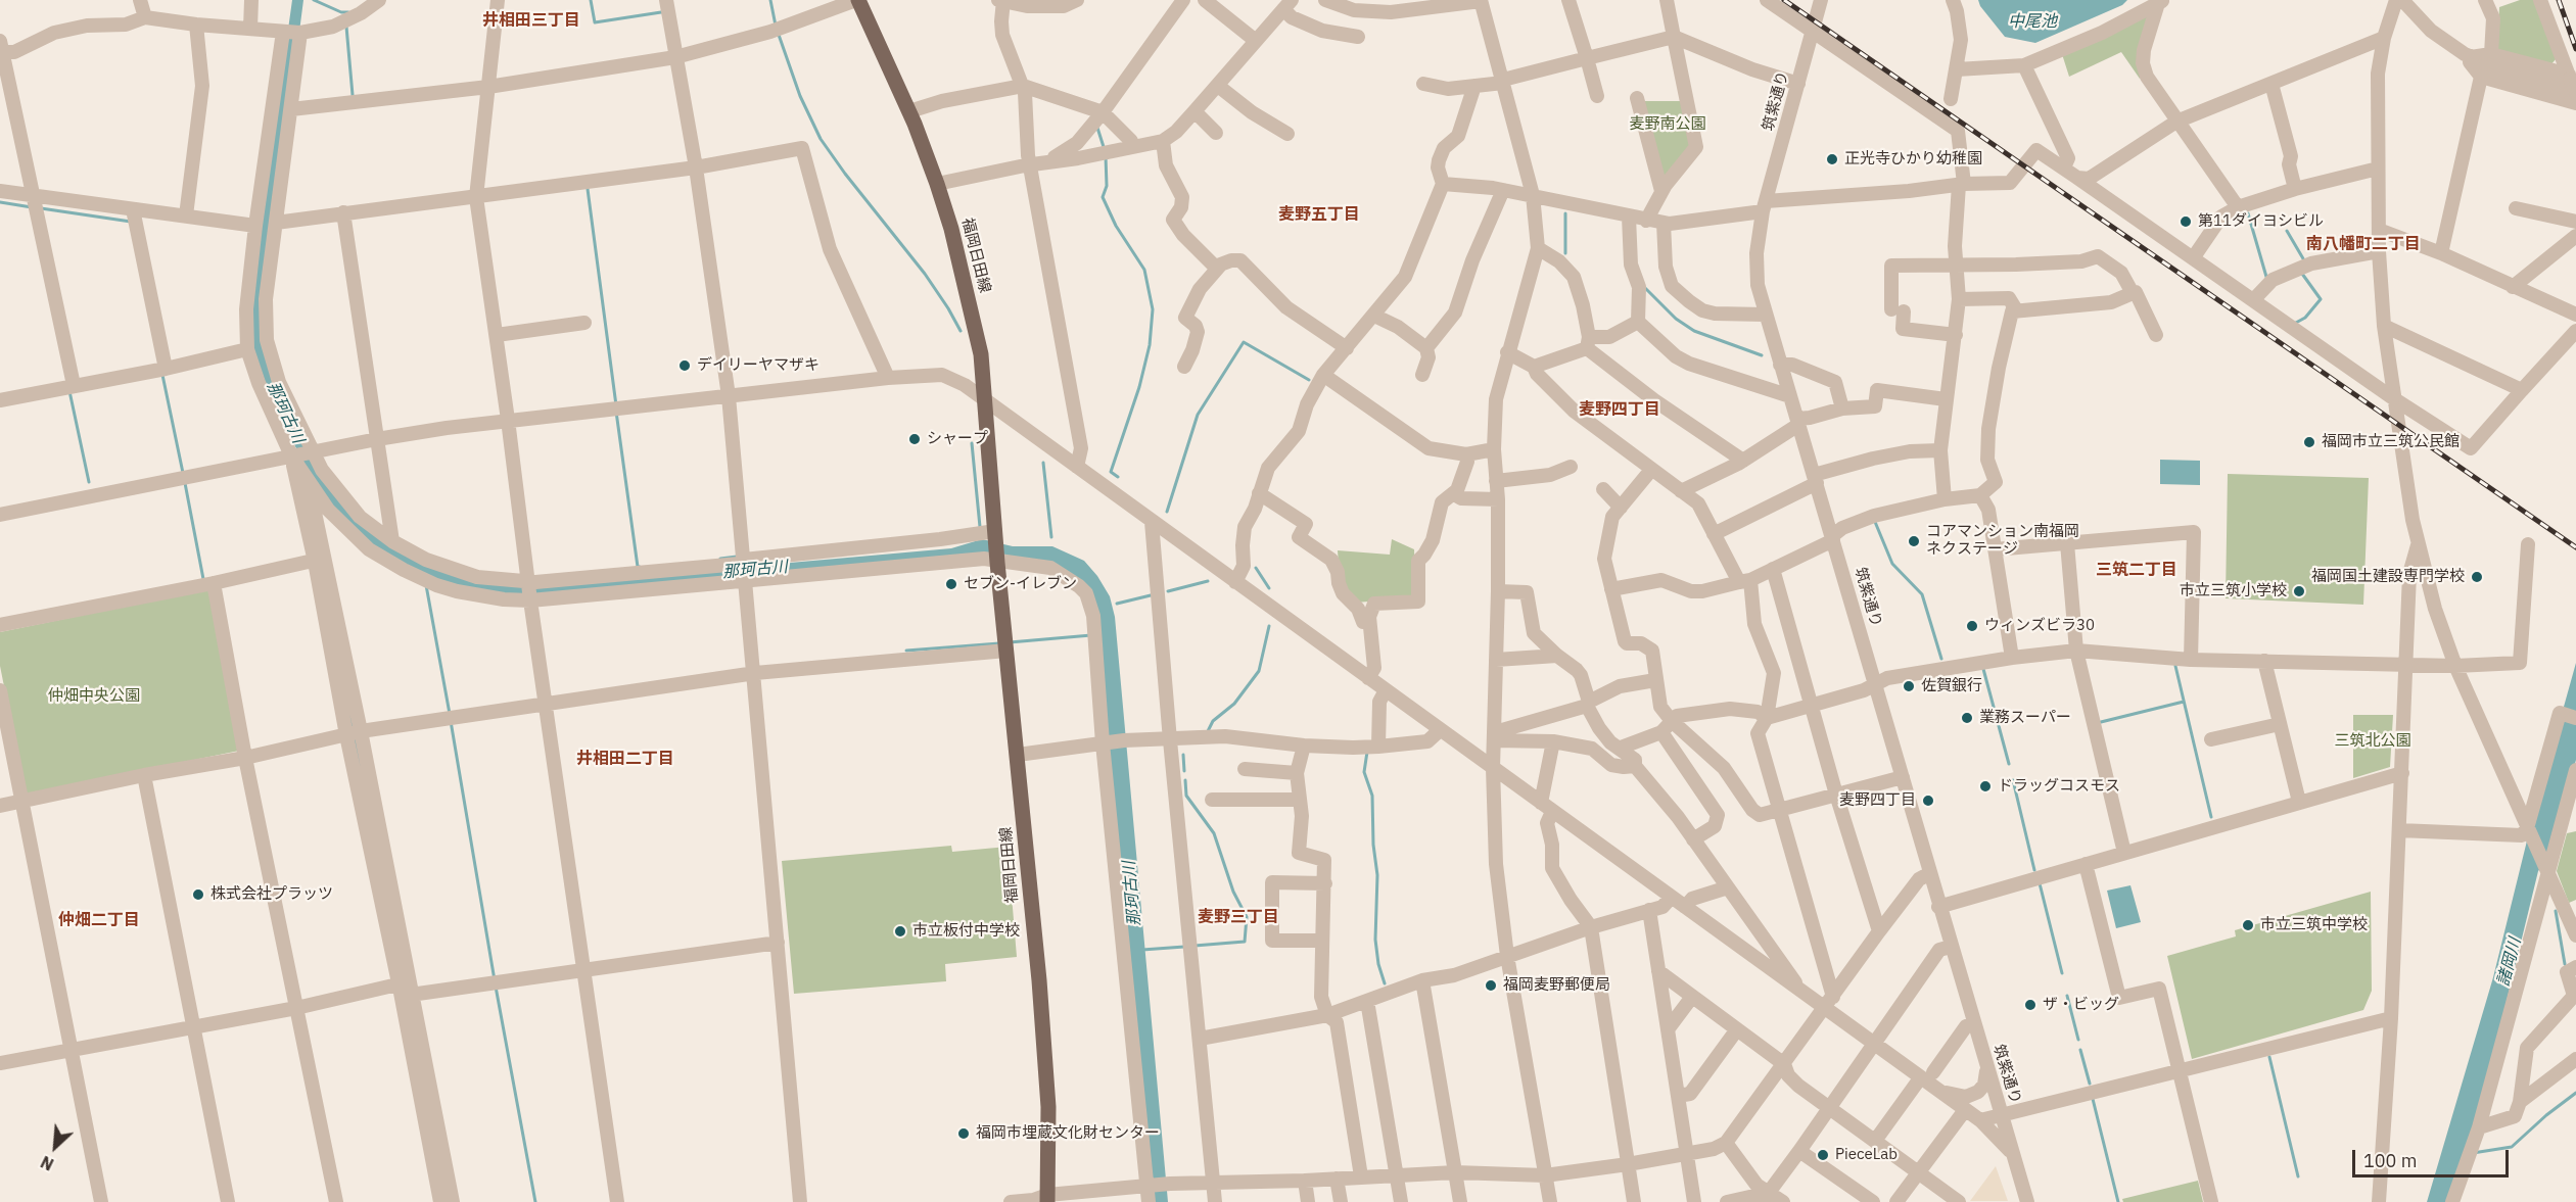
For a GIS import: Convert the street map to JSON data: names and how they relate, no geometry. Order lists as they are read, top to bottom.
{
  "streets": {
    "main road": ["福岡日田線"],
    "street": ["筑紫通り"]
  },
  "districts": [
    "井相田三丁目",
    "麦野五丁目",
    "南八幡町二丁目",
    "麦野四丁目",
    "三筑二丁目",
    "井相田二丁目",
    "麦野三丁目",
    "仲畑二丁目"
  ],
  "water": ["中尾池", "那珂古川", "諸岡川"],
  "parks": ["麦野南公園", "仲畑中央公園", "三筑北公園"],
  "places": [
    "正光寺ひかり幼稚園",
    "第11ダイヨシビル",
    "デイリーヤマザキ",
    "シャープ",
    "福岡市立三筑公民館",
    "コアマンション南福岡 ネクステージ",
    "福岡国土建設専門学校",
    "セブン-イレブン",
    "市立三筑小学校",
    "ウィンズビラ30",
    "佐賀銀行",
    "業務スーパー",
    "ドラッグコスモス",
    "麦野四丁目",
    "株式会社プラッツ",
    "市立三筑中学校",
    "市立板付中学校",
    "福岡麦野郵便局",
    "ザ・ビッグ",
    "福岡市埋蔵文化財センター",
    "PieceLab"
  ],
  "scale_bar": "100 m",
  "north": "bottom left"
}
